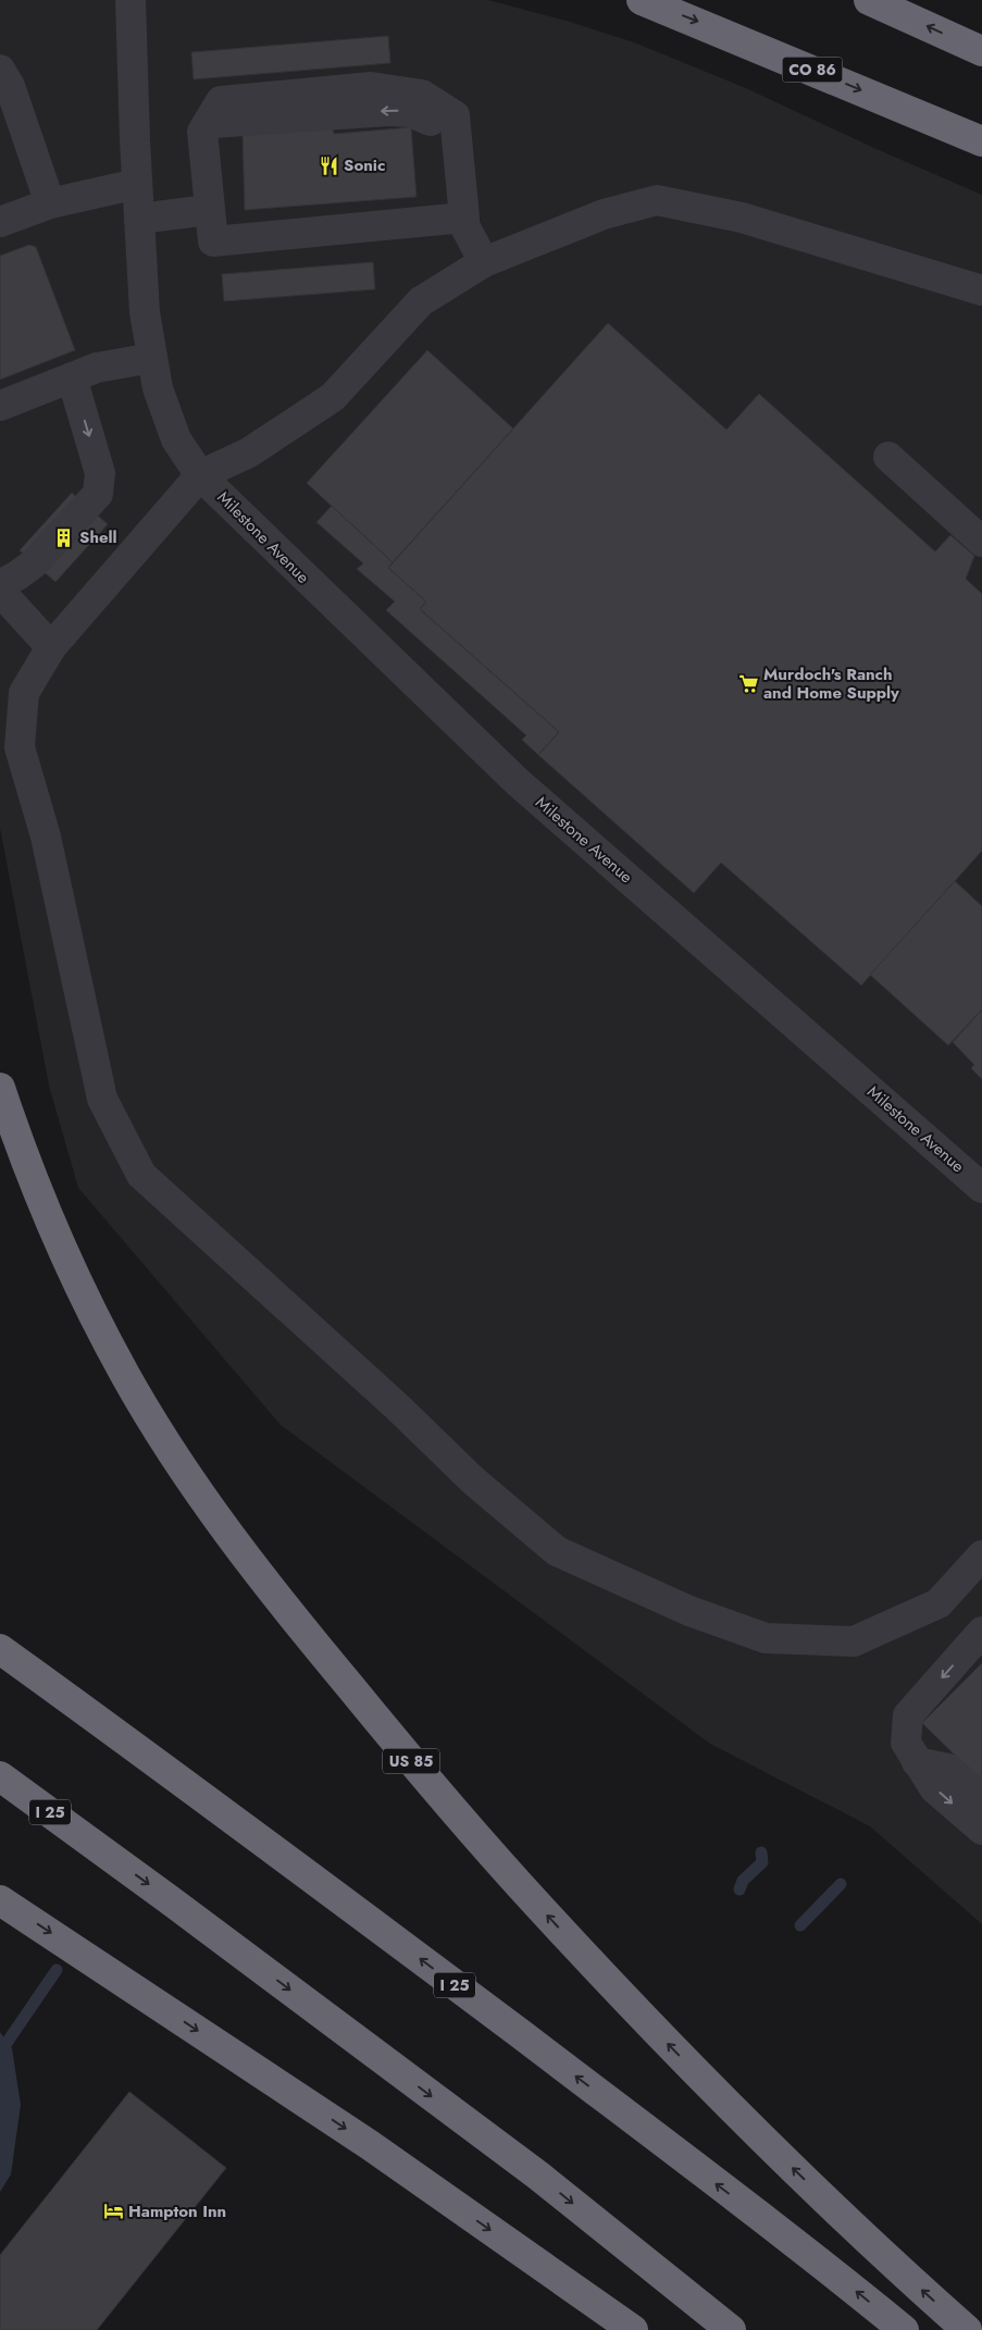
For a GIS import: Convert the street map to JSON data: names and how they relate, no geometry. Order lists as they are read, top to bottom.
{
  "streets": {
    "highway": ["CO 86", "US 85", "I 25"],
    "street": ["Milestone Avenue"]
  },
  "places": {
    "restaurant": ["Sonic"],
    "building": ["Shell"],
    "supermarket": ["Murdoch's Ranch and Home Supply"],
    "hotel": ["Hampton Inn"]
  }
}
